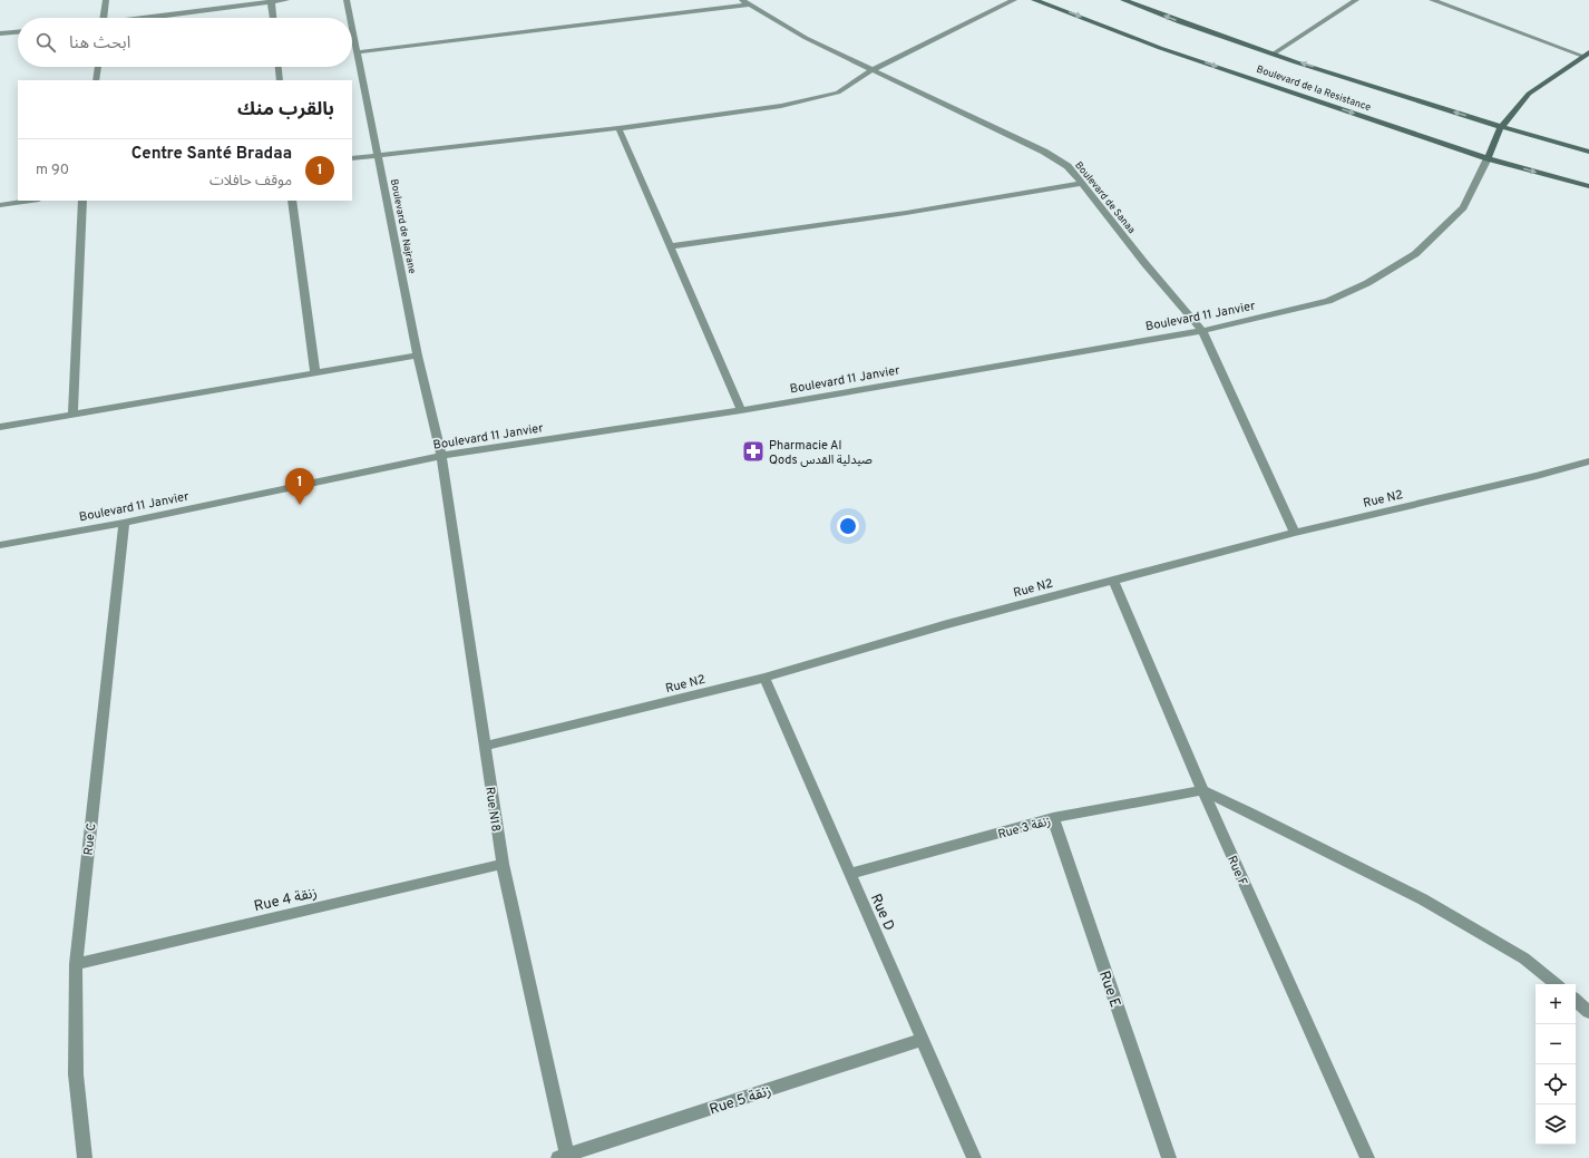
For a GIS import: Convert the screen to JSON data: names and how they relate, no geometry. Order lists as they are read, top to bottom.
{
  "streets": {
    "main road": ["Boulevard de la Resistance", "Boulevard 11 Janvier"],
    "street": [
      "Boulevard de Sanaa",
      "Boulevard de Najrane",
      "Rue N2",
      "Rue N18",
      "Rue 3 زنقة",
      "Rue C",
      "Rue F",
      "Rue 4 زنقة",
      "Rue D",
      "Rue E",
      "Rue 5 زنقة"
    ]
  },
  "crossings": [
    ["Boulevard de la Resistance", "Boulevard 11 Janvier"],
    ["Boulevard de Sanaa", "Boulevard 11 Janvier"],
    ["Boulevard de Sanaa", "Rue N2"],
    ["Boulevard de Najrane", "Boulevard 11 Janvier"],
    ["Boulevard de Najrane", "Rue N18"],
    ["Boulevard 11 Janvier", "Rue N18"],
    ["Boulevard 11 Janvier", "Rue C"],
    ["Rue N2", "Rue N18"],
    ["Rue N2", "Rue F"],
    ["Rue N2", "Rue D"],
    ["Rue N18", "Rue 4 زنقة"],
    ["Rue N18", "Rue 5 زنقة"],
    ["Rue 3 زنقة", "Rue F"],
    ["Rue 3 زنقة", "Rue D"],
    ["Rue 3 زنقة", "Rue E"],
    ["Rue C", "Rue 4 زنقة"],
    ["Rue D", "Rue 5 زنقة"]
  ],
  "places": {
    "pharmacy": ["Pharmacie Al Qods صيدلية القدس"]
  },
  "page": {
    "search": "ابحث هنا",
    "heading": "بالقرب منك",
    "list": [
      {
        "mark": "1",
        "name": "Centre Santé Bradaa",
        "note": "موقف حافلات",
        "value": "90 m"
      }
    ],
    "pins": "1",
    "map_buttons": ["+", "−"]
  }
}
